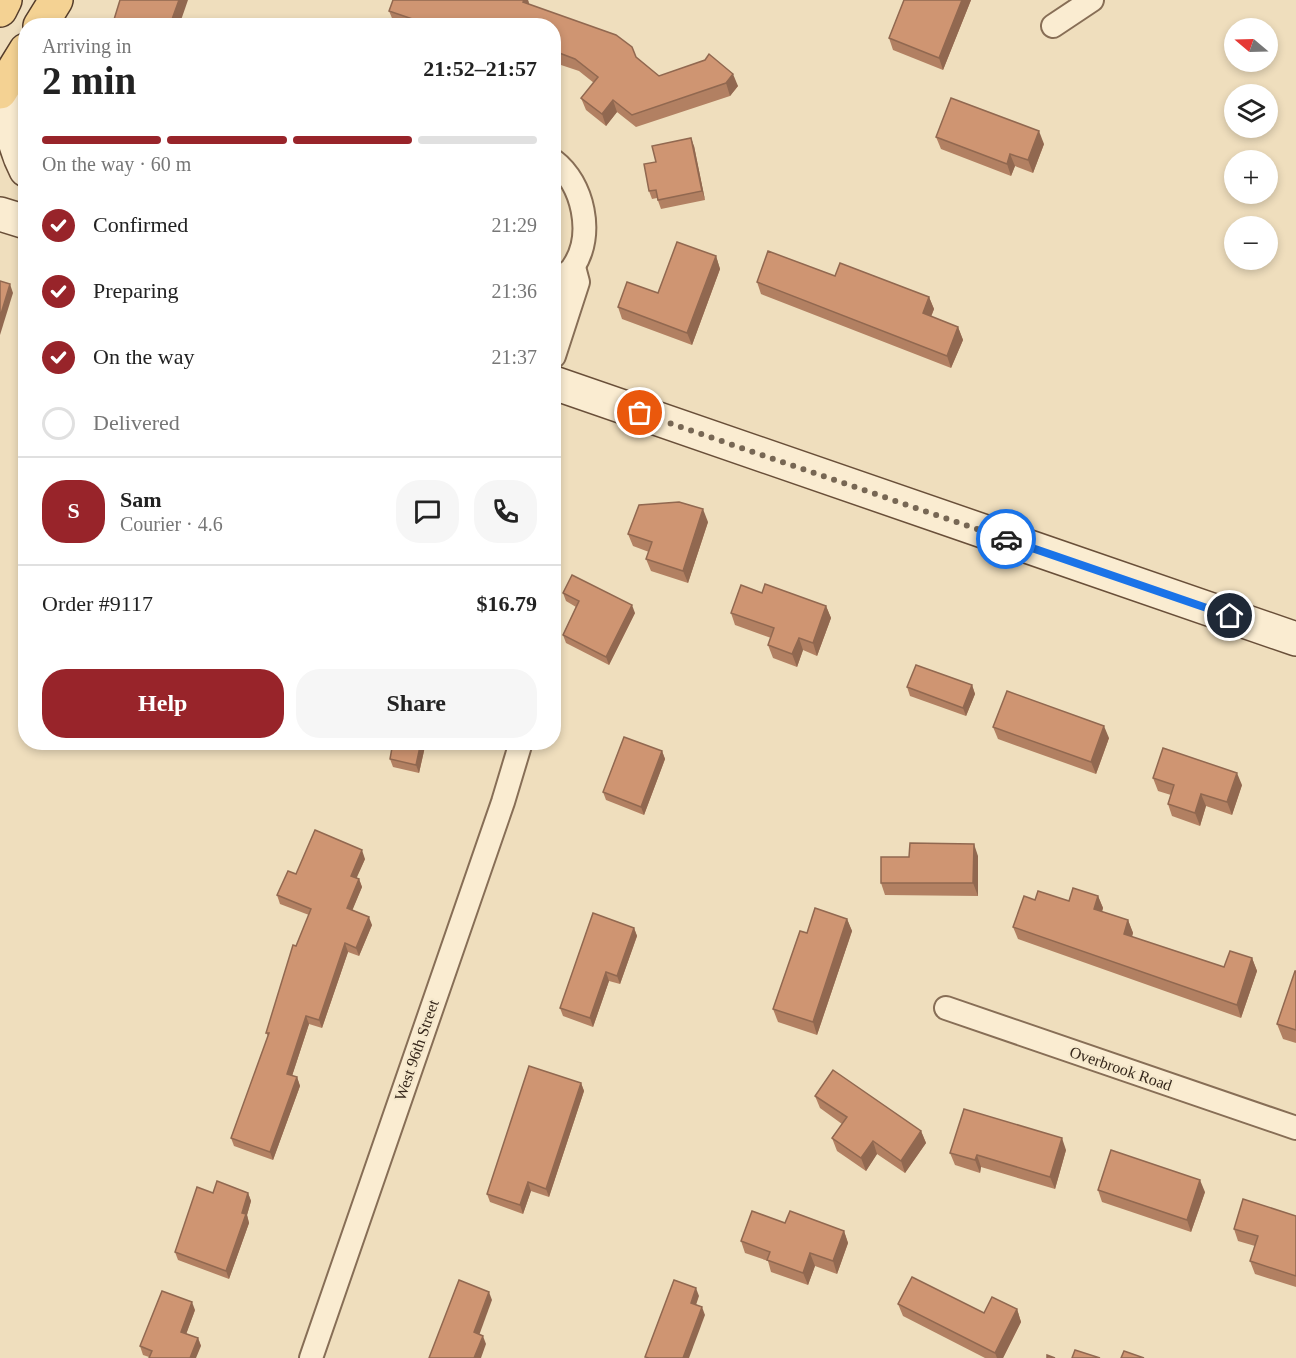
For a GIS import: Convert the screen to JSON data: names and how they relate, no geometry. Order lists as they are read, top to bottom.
{
  "streets": {
    "street": ["West 96th Street", "Overbrook Road"]
  },
  "north": "left",
  "page": {
    "map_buttons": ["+", "−"],
    "heading": ["2 min", "Arriving in", "21:52–21:57"],
    "panel": [
      "Sam",
      "Courier · 4.6",
      "Order #9117",
      "$16.79"
    ],
    "bar": "On the way · 60 m",
    "list": [
      ["Confirmed", "21:29"],
      ["Preparing", "21:36"],
      ["On the way", "21:37"],
      "Delivered"
    ],
    "round": "S",
    "buttons": ["Help", "Share"]
  }
}
